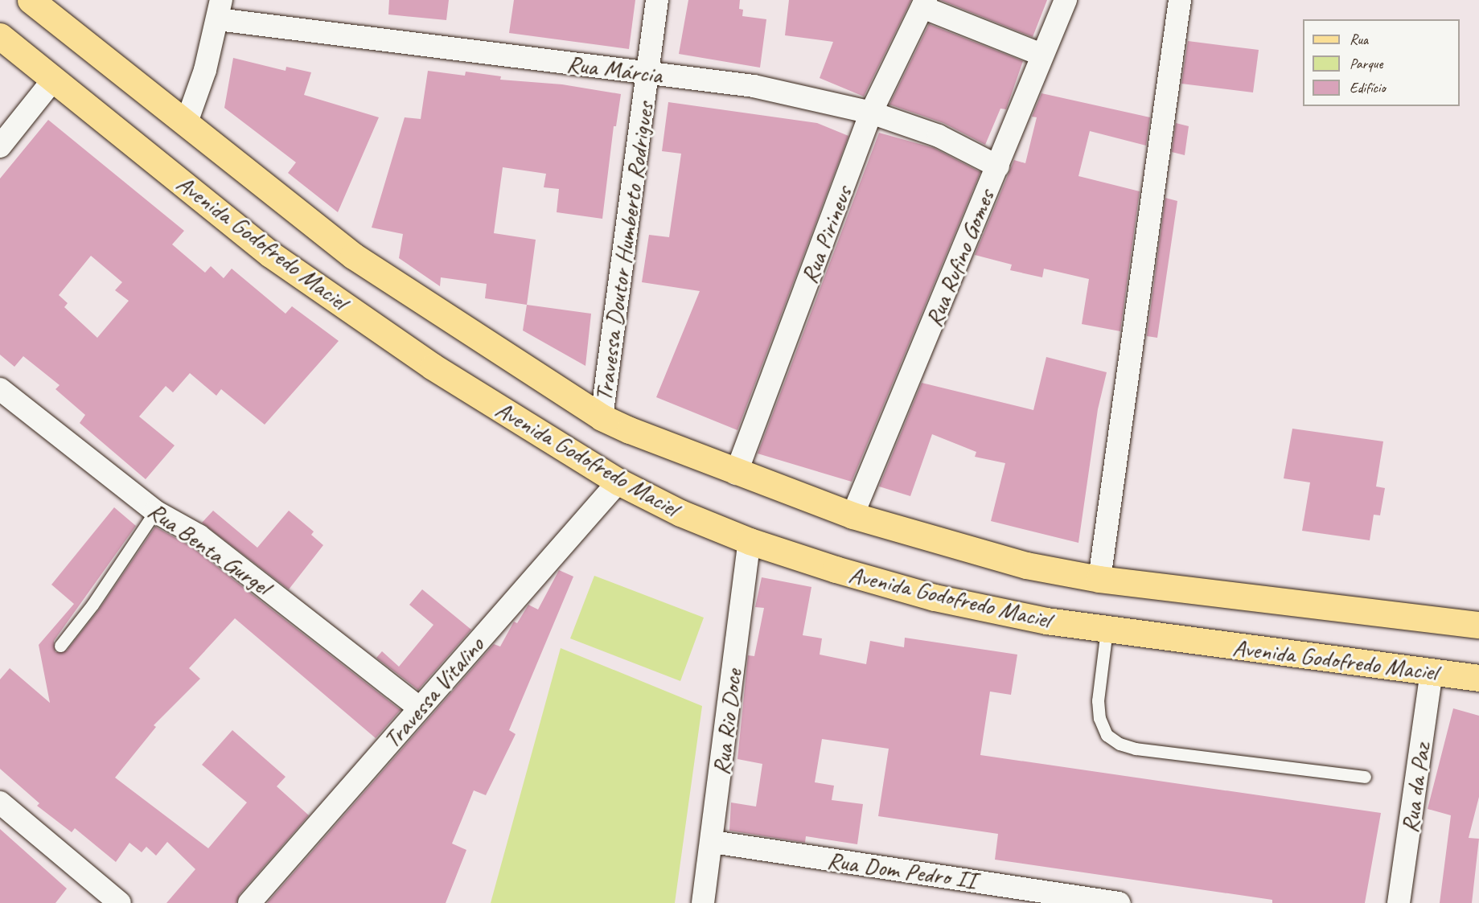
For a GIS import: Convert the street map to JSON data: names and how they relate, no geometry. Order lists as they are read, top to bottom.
{
  "streets": {
    "main road": ["Avenida Godofredo Maciel"],
    "street": [
      "Rua Márcia",
      "Rua Pirineus",
      "Travessa Doutor Humberto Rodrigues",
      "Rua Rufino Gomes",
      "Rua Benta Gurgel",
      "Travessa Vitalino",
      "Rua Rio Doce",
      "Rua da Paz",
      "Rua Dom Pedro II"
    ]
  },
  "crossings": [
    ["Rua Márcia", "Rua Pirineus"],
    ["Rua Márcia", "Travessa Doutor Humberto Rodrigues"],
    ["Rua Márcia", "Rua Rufino Gomes"],
    ["Rua Pirineus", "Avenida Godofredo Maciel"],
    ["Avenida Godofredo Maciel", "Travessa Doutor Humberto Rodrigues"],
    ["Avenida Godofredo Maciel", "Rua Rufino Gomes"],
    ["Avenida Godofredo Maciel", "Travessa Vitalino"],
    ["Avenida Godofredo Maciel", "Rua Rio Doce"],
    ["Avenida Godofredo Maciel", "Rua da Paz"],
    ["Rua Benta Gurgel", "Travessa Vitalino"],
    ["Rua Rio Doce", "Rua Dom Pedro II"]
  ],
  "legend": ["Rua", "Parque", "Edifício"]
}
